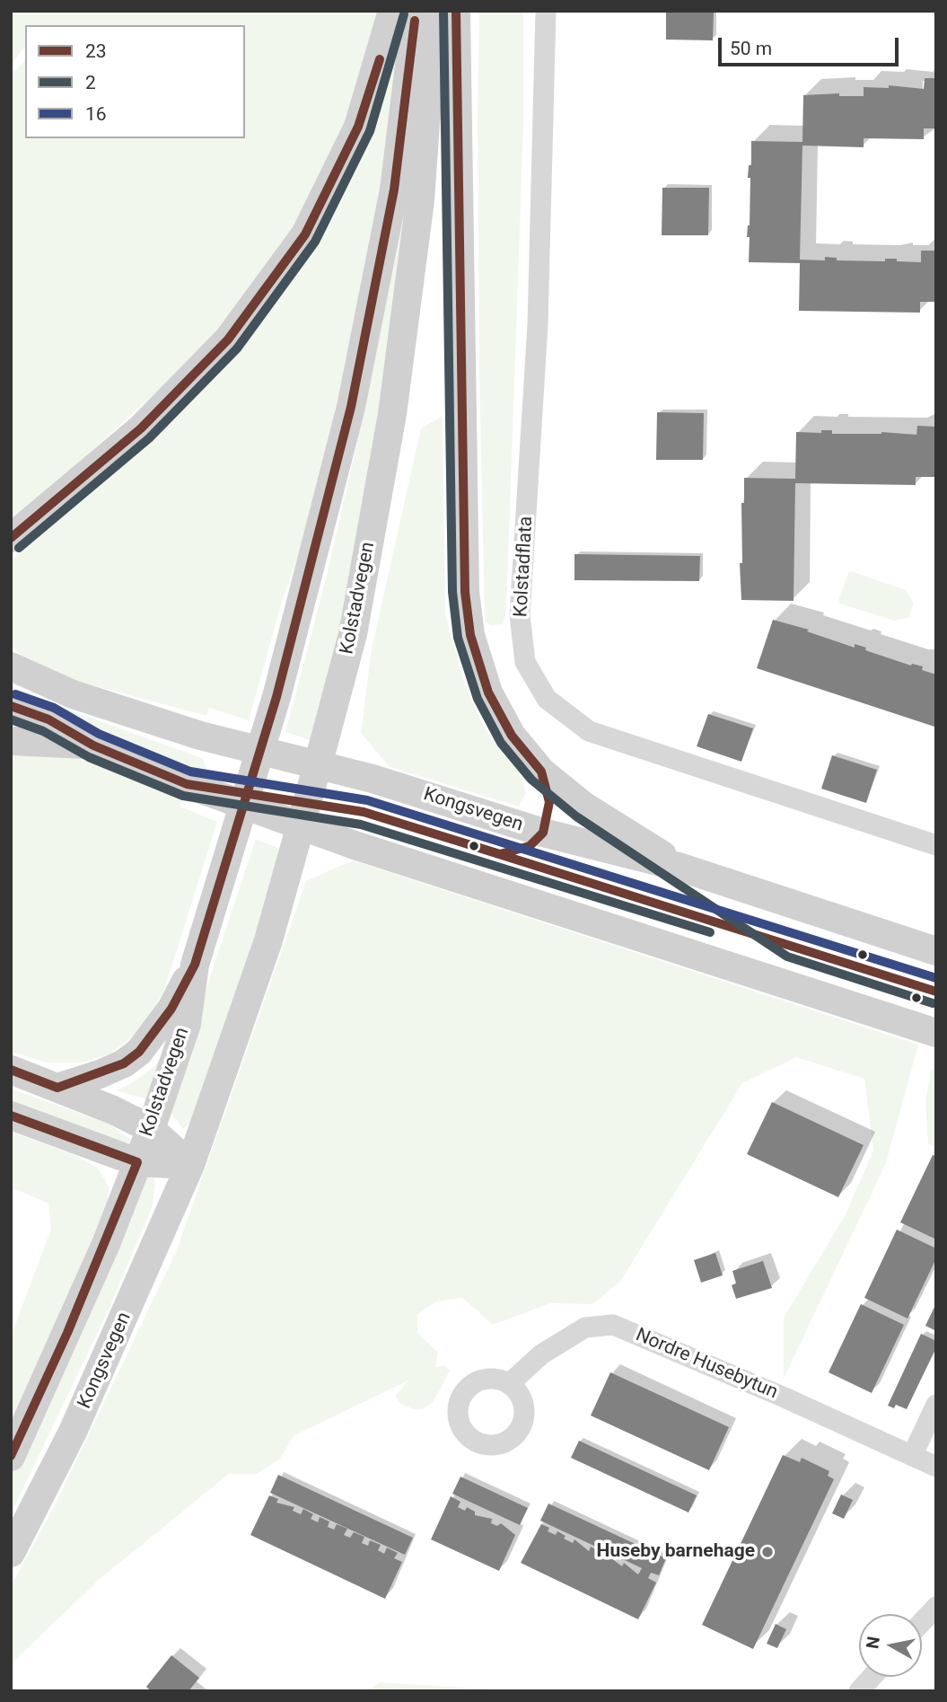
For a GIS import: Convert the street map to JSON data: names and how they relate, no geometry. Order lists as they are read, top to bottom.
{
  "streets": {
    "main road": ["Kolstadvegen", "Kongsvegen"],
    "street": ["Kolstadflata", "Nordre Husebytun"]
  },
  "crossings": [
    ["Kolstadvegen", "Kongsvegen"]
  ],
  "places": ["Huseby barnehage"],
  "lines": ["transit line 23", "transit line 2", "transit line 16"],
  "legend": ["23", "2", "16"],
  "scale_bar": "50 m",
  "north": "left"
}
